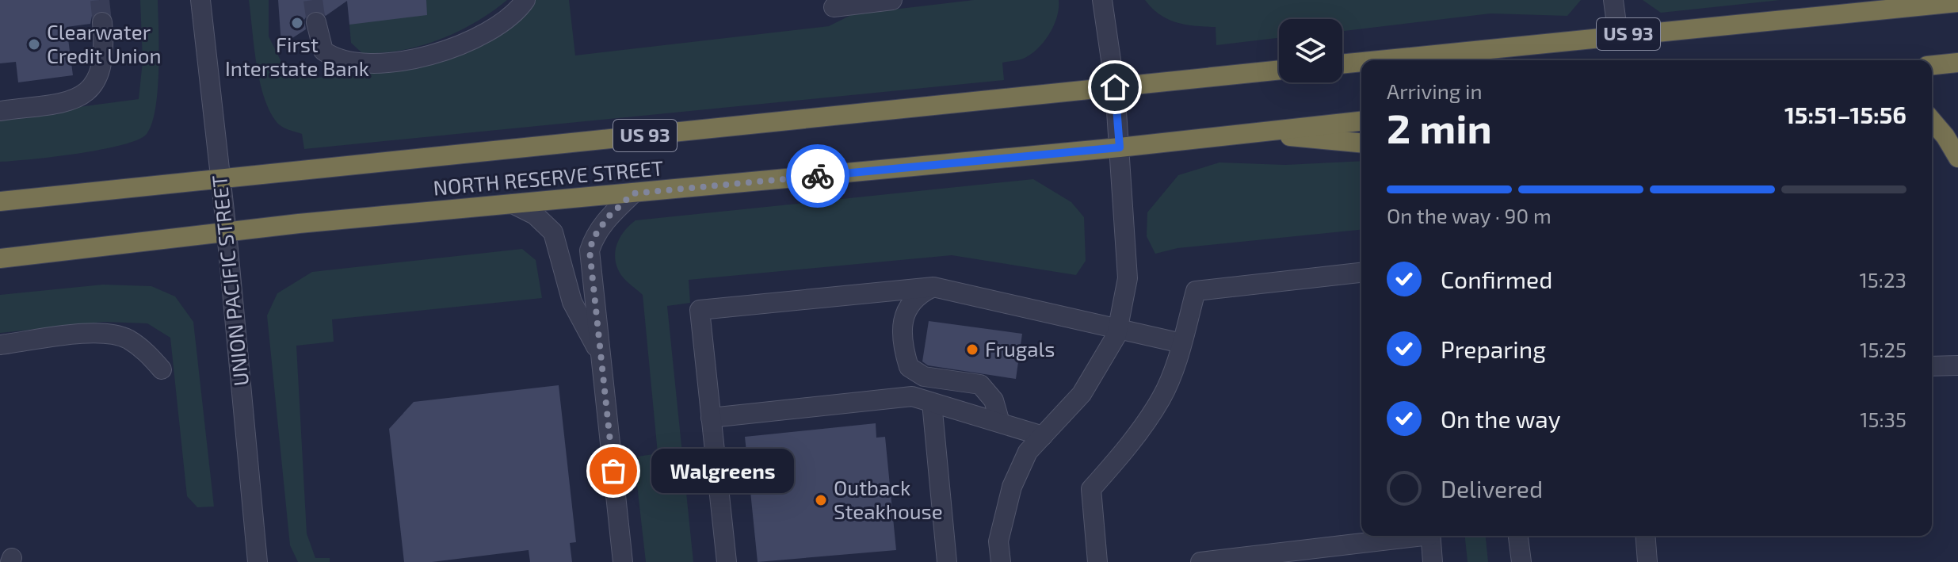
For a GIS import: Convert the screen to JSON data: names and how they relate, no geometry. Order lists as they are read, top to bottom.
{
  "streets": {
    "highway": ["US 93", "NORTH RESERVE STREET"],
    "street": ["UNION PACIFIC STREET"]
  },
  "crossings": [
    ["NORTH RESERVE STREET", "UNION PACIFIC STREET"]
  ],
  "places": [
    "First Interstate Bank",
    "Clearwater Credit Union",
    "Frugals",
    "Walgreens",
    "Outback Steakhouse"
  ],
  "page": {
    "heading": ["2 min", "Arriving in", "15:51–15:56"],
    "bar": "On the way · 90 m",
    "list": [
      ["Confirmed", "15:23"],
      ["Preparing", "15:25"],
      ["On the way", "15:35"],
      "Delivered"
    ],
    "bubble": "Walgreens"
  }
}
